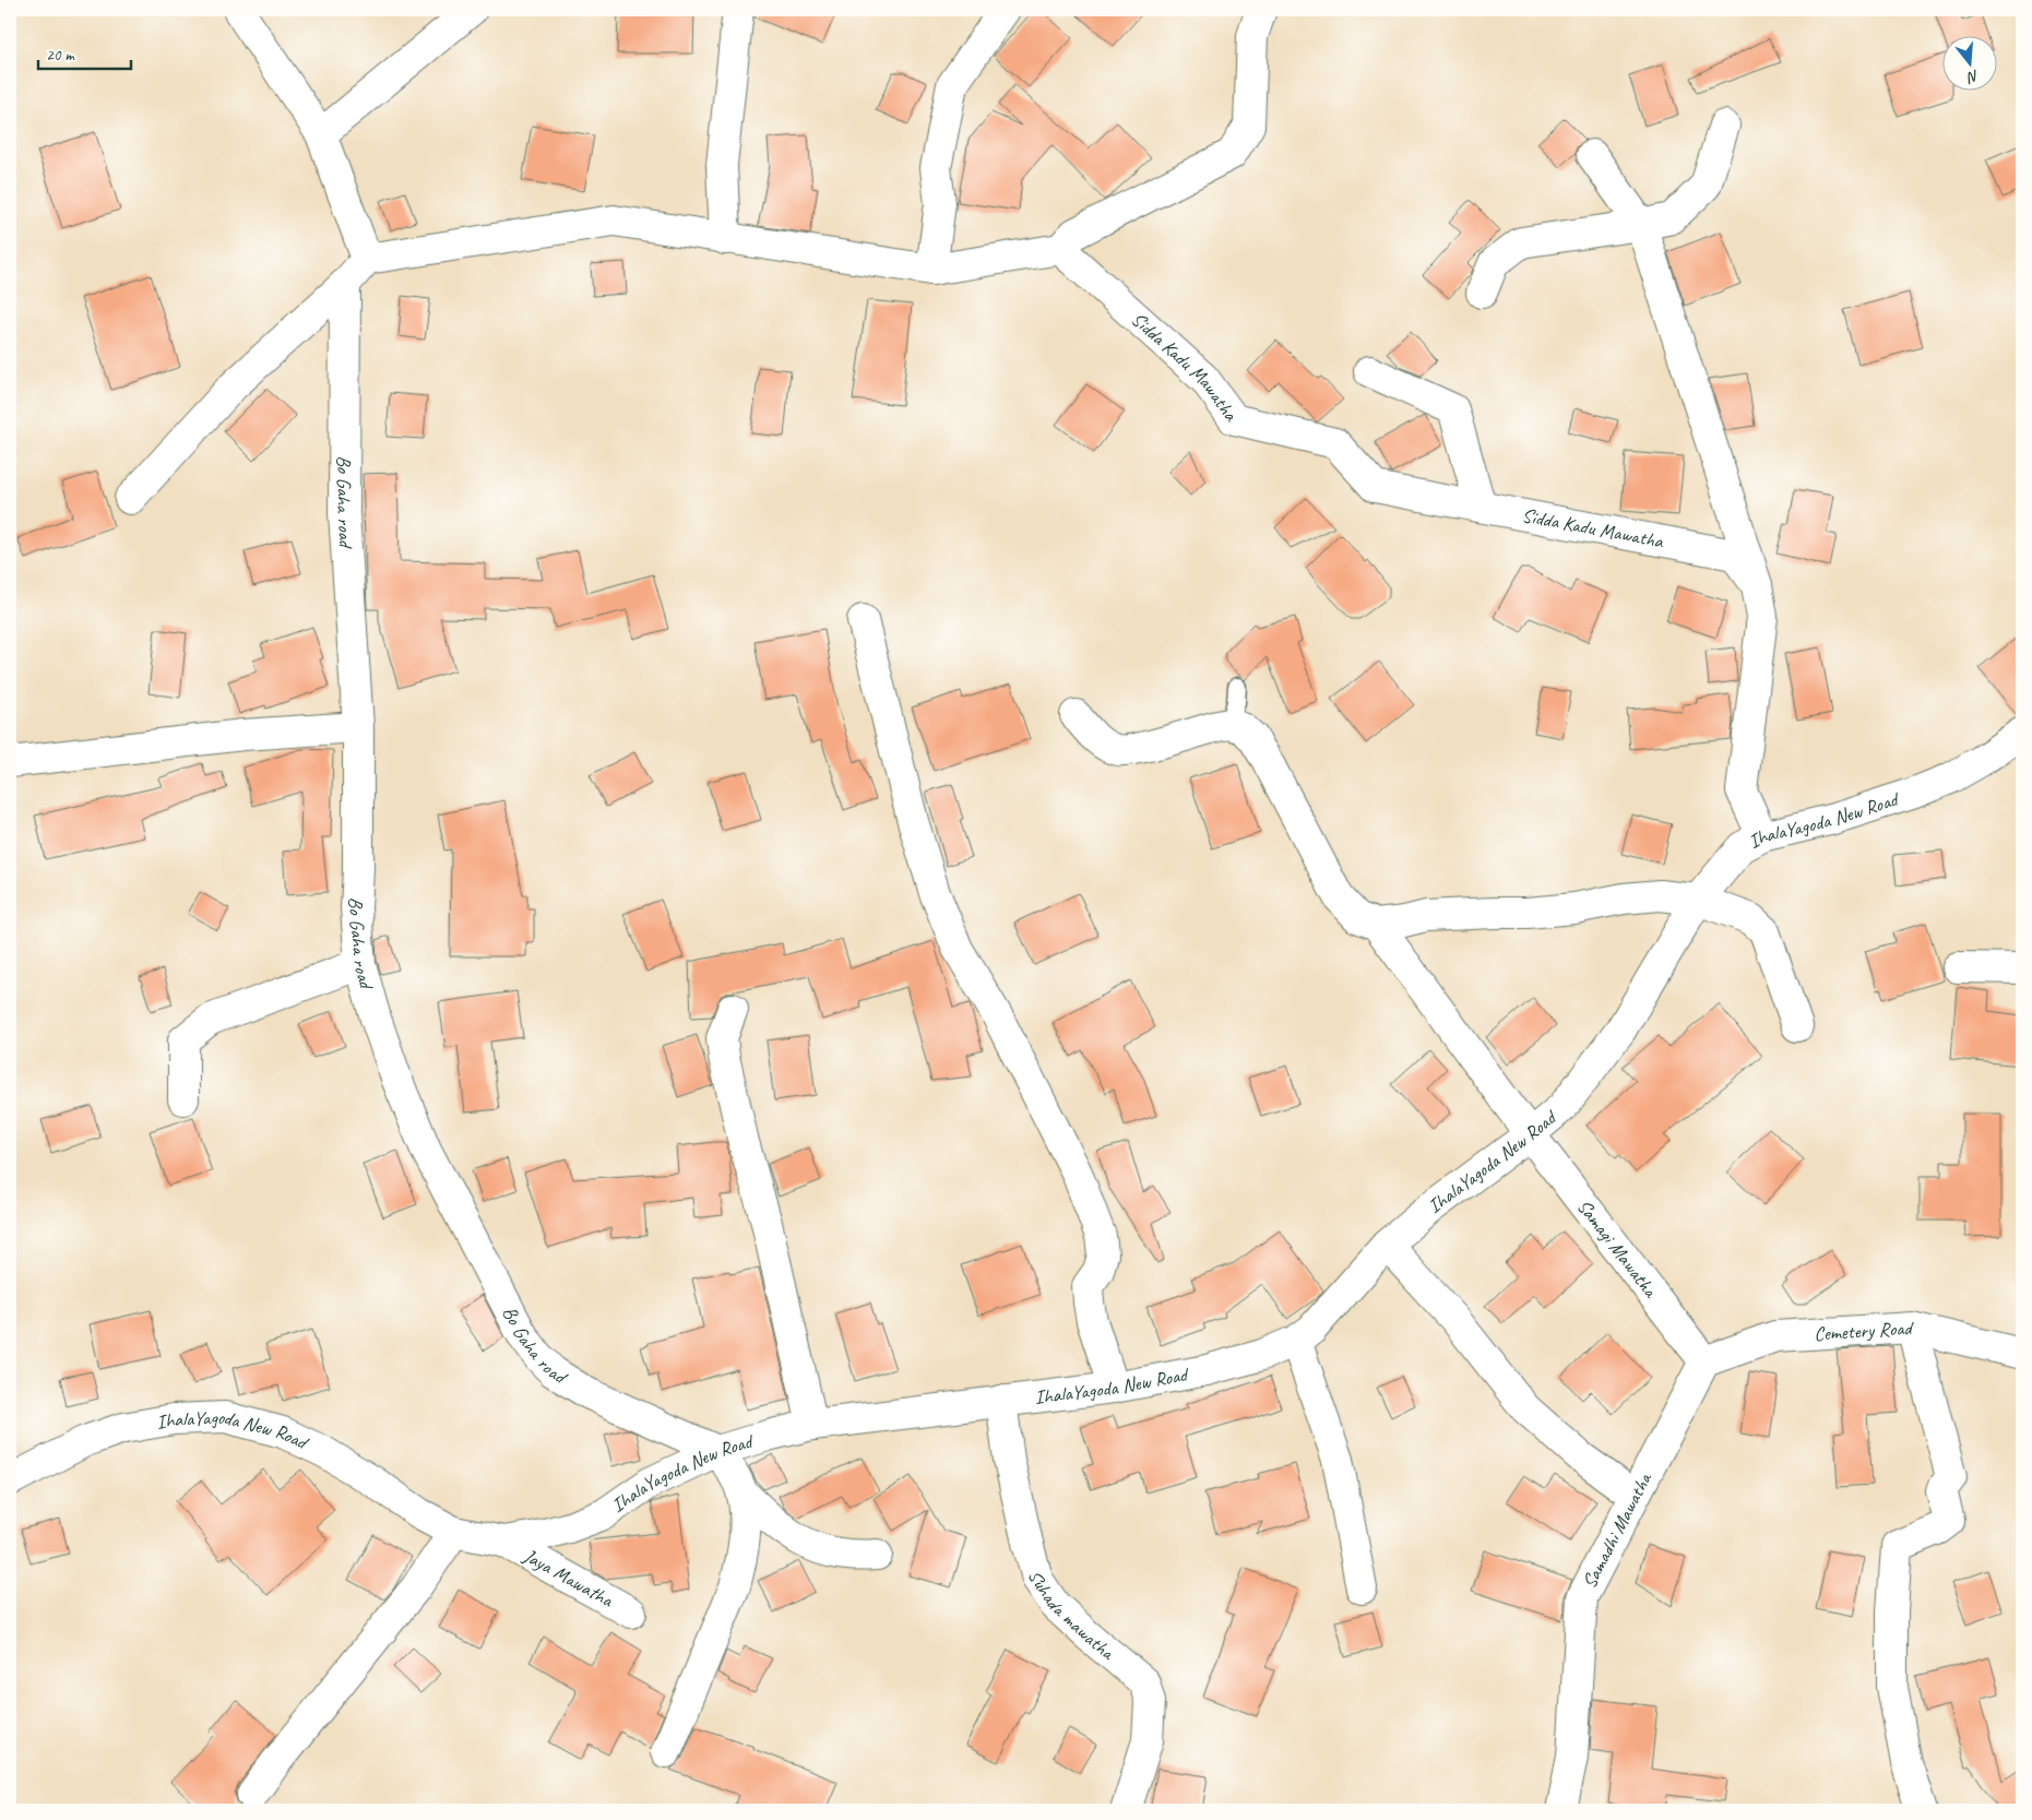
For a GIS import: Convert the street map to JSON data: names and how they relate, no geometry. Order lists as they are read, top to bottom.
{
  "streets": {
    "street": [
      "Sidda Kadu Mawatha",
      "Bo Gaha road",
      "IhalaYagoda New Road",
      "Samagi Mawatha",
      "Cemetery Road",
      "Samadhi Mawatha",
      "Jaya Mawatha",
      "Suhada mawatha"
    ]
  },
  "crossings": [
    ["Bo Gaha road", "IhalaYagoda New Road"],
    ["IhalaYagoda New Road", "Samagi Mawatha"],
    ["IhalaYagoda New Road", "Jaya Mawatha"],
    ["IhalaYagoda New Road", "Suhada mawatha"],
    ["Samagi Mawatha", "Cemetery Road"],
    ["Samagi Mawatha", "Samadhi Mawatha"],
    ["Cemetery Road", "Samadhi Mawatha"]
  ],
  "scale_bar": "20 m",
  "north": "bottom"
}
